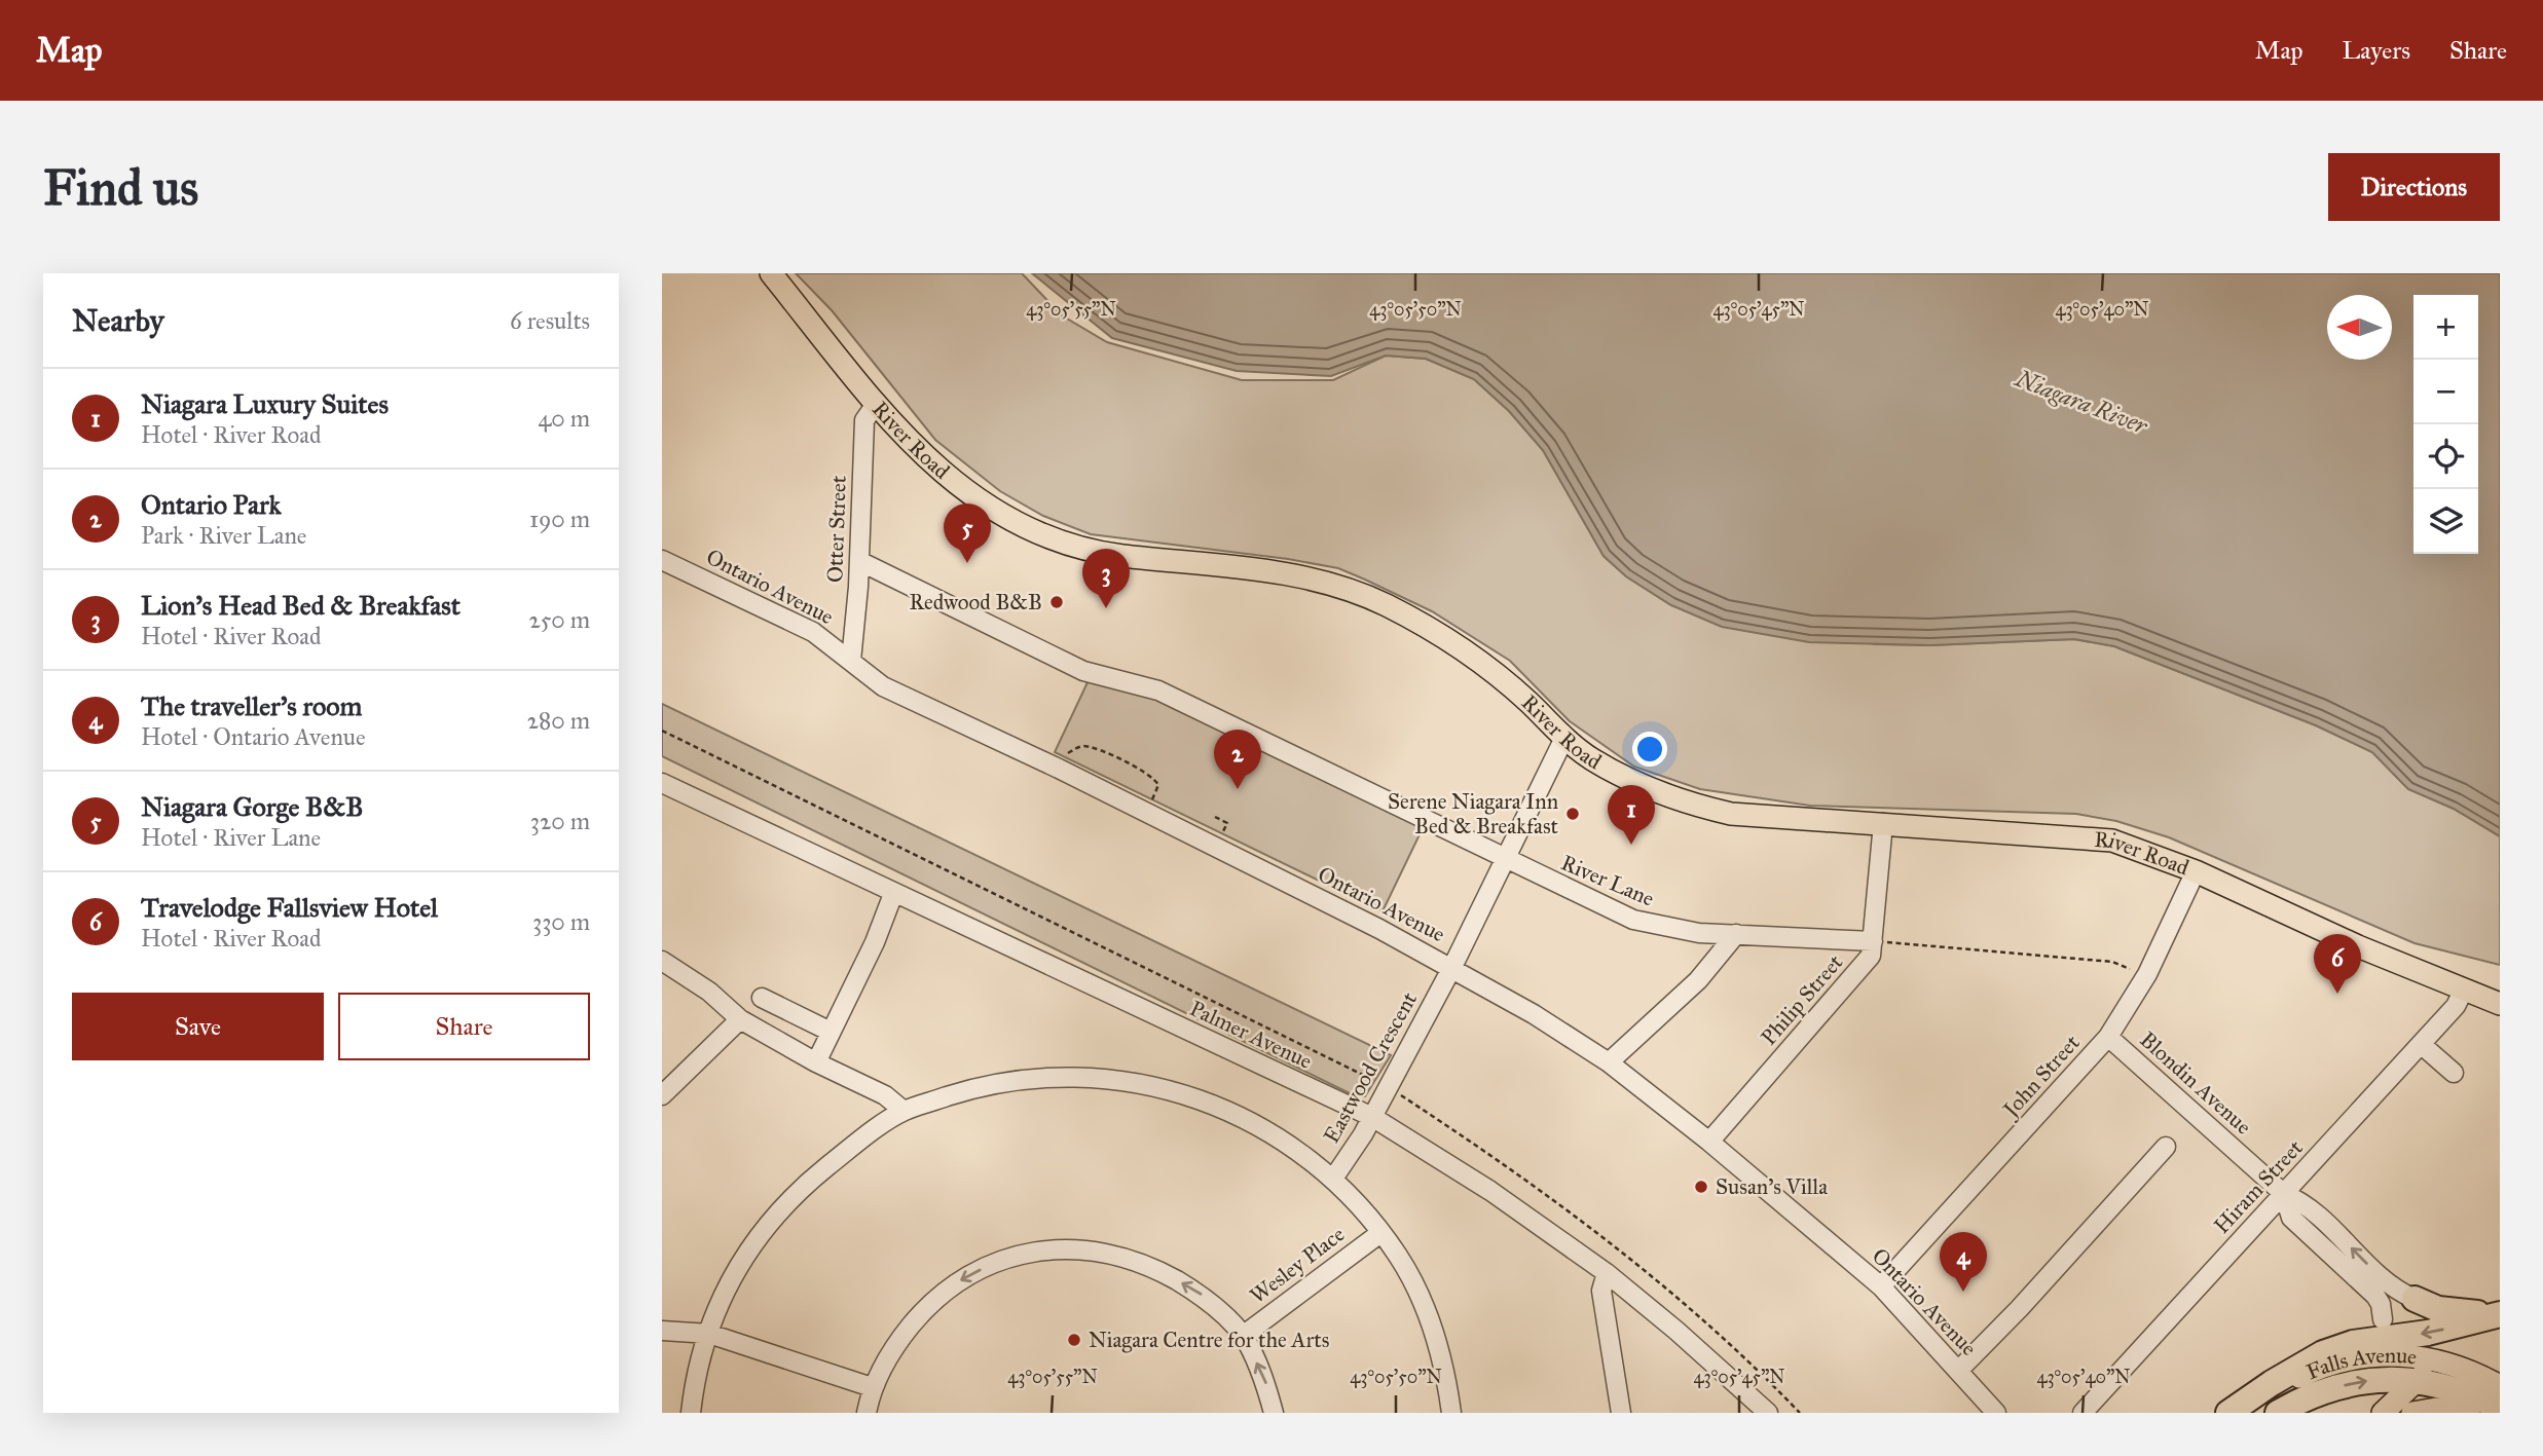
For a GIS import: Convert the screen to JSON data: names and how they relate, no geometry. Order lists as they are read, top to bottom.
{
  "streets": {
    "highway": ["Falls Avenue"],
    "main road": ["River Road"],
    "street": [
      "Otter Street",
      "Ontario Avenue",
      "River Lane",
      "Philip Street",
      "Palmer Avenue",
      "Eastwood Crescent",
      "John Street",
      "Blondin Avenue",
      "Hiram Street",
      "Wesley Place"
    ]
  },
  "crossings": [
    ["River Road", "Otter Street"],
    ["River Road", "Philip Street"],
    ["River Road", "Eastwood Crescent"],
    ["River Road", "John Street"],
    ["River Road", "Hiram Street"],
    ["Otter Street", "Ontario Avenue"],
    ["Otter Street", "River Lane"],
    ["Ontario Avenue", "Philip Street"],
    ["Ontario Avenue", "Eastwood Crescent"],
    ["Ontario Avenue", "John Street"],
    ["River Lane", "Philip Street"],
    ["River Lane", "Eastwood Crescent"],
    ["Palmer Avenue", "Eastwood Crescent"],
    ["Eastwood Crescent", "Wesley Place"],
    ["John Street", "Blondin Avenue"],
    ["Blondin Avenue", "Hiram Street"]
  ],
  "water": ["Niagara River"],
  "places": [
    "Redwood B&B",
    "Serene Niagara Inn Bed & Breakfast",
    "Susan’s Villa",
    "Niagara Centre for the Arts"
  ],
  "north": "left",
  "page": {
    "header": "Map",
    "nav": ["Map", "Layers", "Share"],
    "buttons": [
      "Directions",
      ["Save", "Share"]
    ],
    "title": "Find us",
    "heading": ["Nearby", "6 results"],
    "map_buttons": ["+", "−"],
    "list": [
      {
        "mark": "1",
        "name": "Niagara Luxury Suites",
        "note": "Hotel · River Road",
        "value": "40 m"
      },
      {
        "mark": "2",
        "name": "Ontario Park",
        "note": "Park · River Lane",
        "value": "190 m"
      },
      {
        "mark": "3",
        "name": "Lion’s Head Bed & Breakfast",
        "note": "Hotel · River Road",
        "value": "250 m"
      },
      {
        "mark": "4",
        "name": "The traveller's room",
        "note": "Hotel · Ontario Avenue",
        "value": "280 m"
      },
      {
        "mark": "5",
        "name": "Niagara Gorge B&B",
        "note": "Hotel · River Lane",
        "value": "320 m"
      },
      {
        "mark": "6",
        "name": "Travelodge Fallsview Hotel",
        "note": "Hotel · River Road",
        "value": "330 m"
      }
    ],
    "pins": [
      "5",
      "3",
      "2",
      "1",
      "6",
      "4"
    ]
  },
  "coordinates": [
    "43°05'55\"N",
    "43°05'50\"N",
    "43°05'45\"N",
    "43°05'40\"N"
  ]
}
